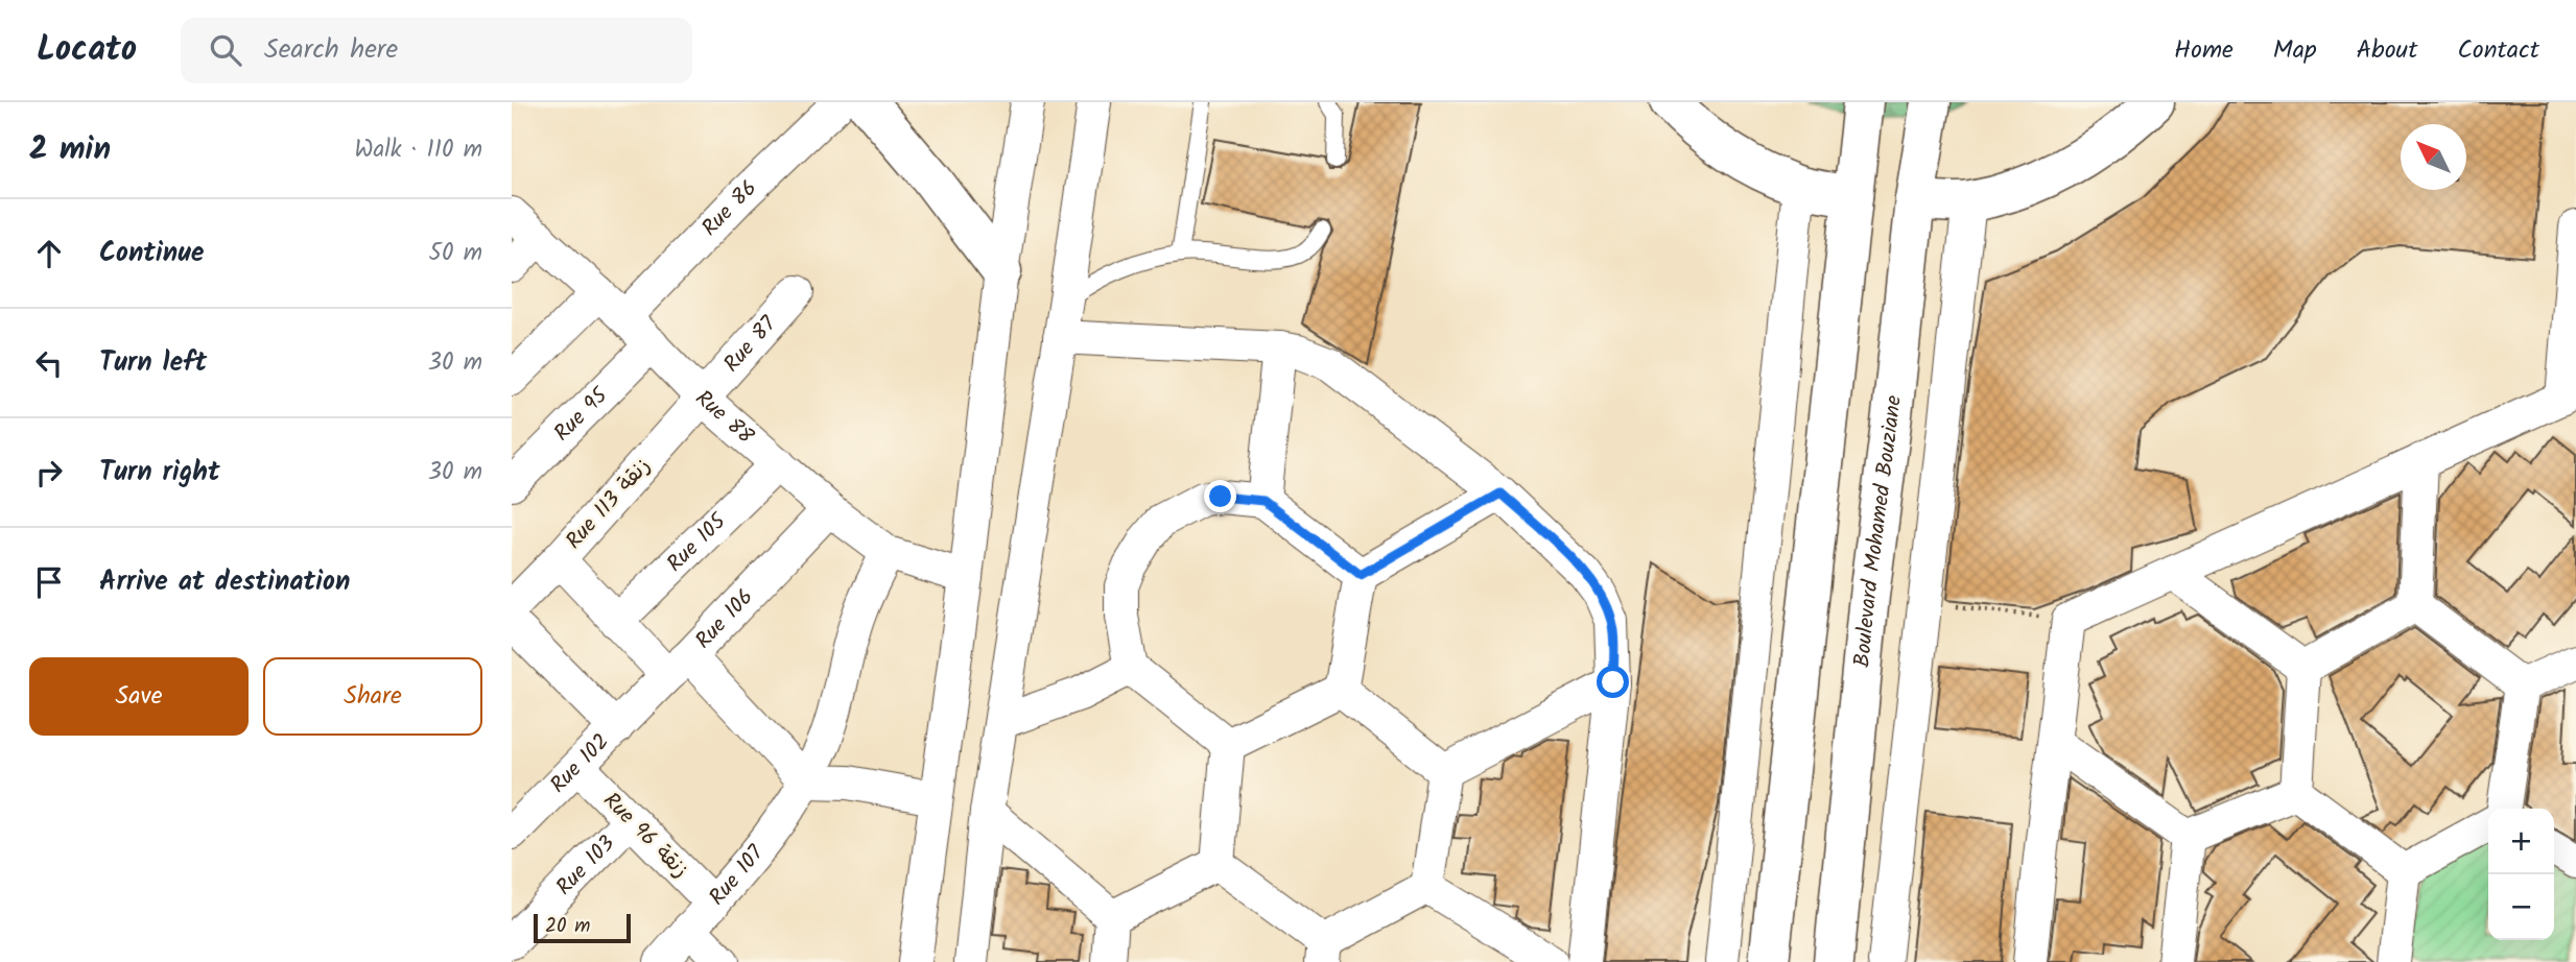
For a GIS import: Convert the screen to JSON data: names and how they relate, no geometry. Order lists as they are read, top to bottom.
{
  "streets": {
    "street": [
      "Rue 86",
      "Rue 87",
      "Rue 95",
      "Rue 88",
      "Rue 113 زنقة",
      "Boulevard Mohamed Bouziane",
      "Rue 105",
      "Rue 106",
      "Rue 102",
      "Rue 96 زنقة",
      "Rue 103",
      "Rue 107"
    ]
  },
  "crossings": [
    ["Rue 86", "Rue 88"],
    ["Rue 87", "Rue 88"],
    ["Rue 87", "Rue 113 زنقة"],
    ["Rue 95", "Rue 88"],
    ["Rue 88", "Rue 113 زنقة"],
    ["Rue 88", "Rue 105"],
    ["Rue 88", "Rue 106"],
    ["Rue 88", "Rue 107"],
    ["Rue 106", "Rue 102"],
    ["Rue 102", "Rue 96 زنقة"],
    ["Rue 96 زنقة", "Rue 103"],
    ["Rue 96 زنقة", "Rue 107"]
  ],
  "scale_bar": "20 m",
  "north": "top left",
  "page": {
    "header": "Locato",
    "search": "Search here",
    "nav": [
      "Home",
      "Map",
      "About",
      "Contact"
    ],
    "heading": ["2 min", "Walk · 110 m"],
    "list": [
      ["Continue", "50 m"],
      ["Turn left", "30 m"],
      ["Turn right", "30 m"],
      "Arrive at destination"
    ],
    "buttons": ["Save", "Share"],
    "map_buttons": ["+", "−"],
    "scale": "20 m"
  }
}
